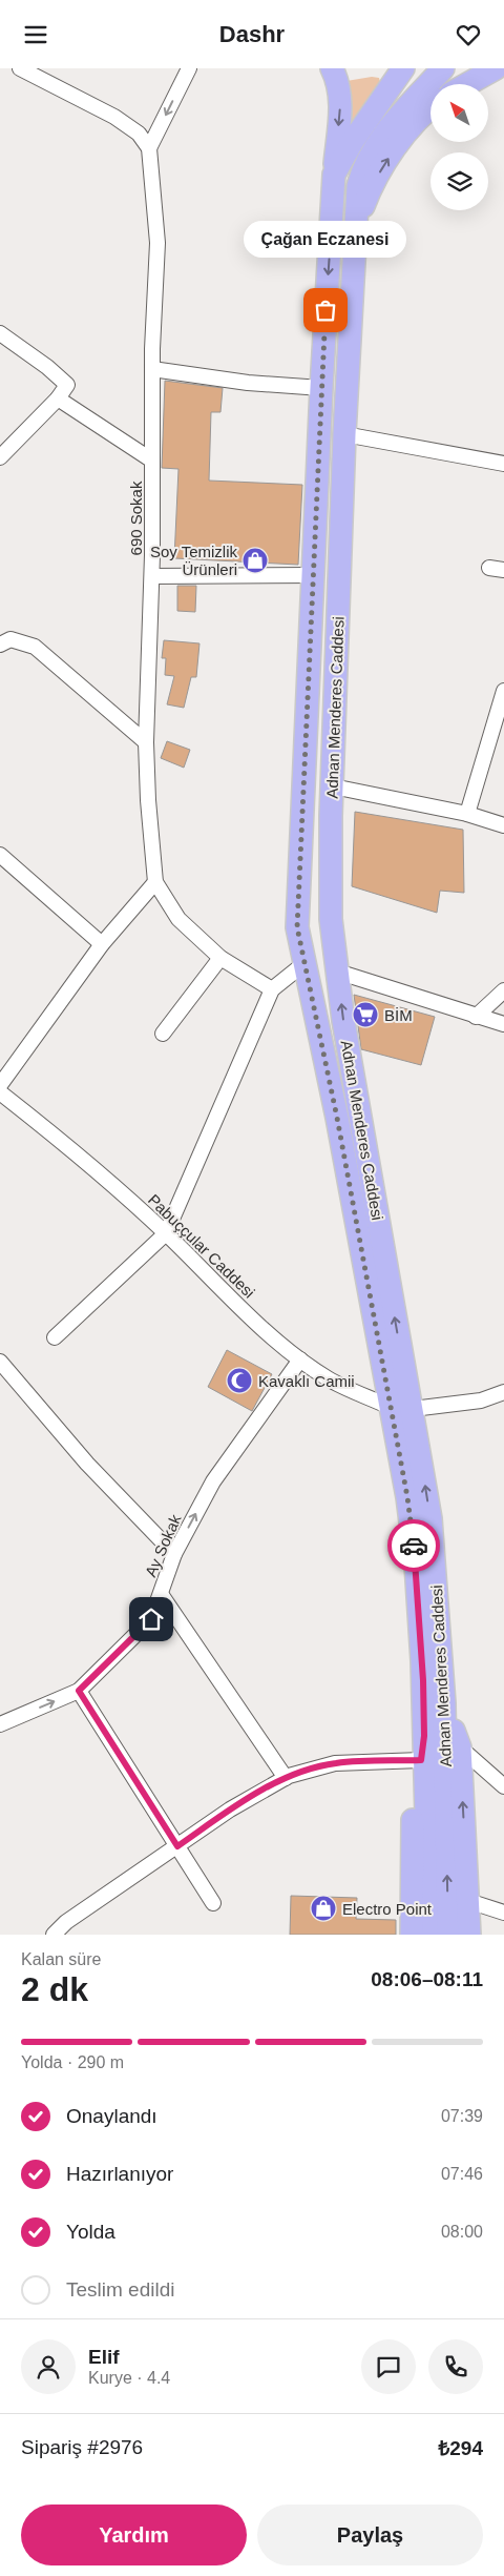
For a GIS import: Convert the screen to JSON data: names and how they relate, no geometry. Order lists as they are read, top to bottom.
{
  "streets": {
    "main road": ["Adnan Menderes Caddesi"],
    "street": ["690 Sokak", "Pabuççular Caddesi", "Ay Sokak"]
  },
  "crossings": [
    ["Adnan Menderes Caddesi", "Pabuççular Caddesi"],
    ["Pabuççular Caddesi", "Ay Sokak"]
  ],
  "one_way": ["Ay Sokak"],
  "places": {
    "other": ["Çağan Eczanesi"],
    "shop": ["Soy Temizlik Ürünleri", "Electro Point"],
    "supermarket": ["BİM"],
    "mosque": ["Kavaklı Camii"]
  },
  "north": "top left",
  "page": {
    "header": "Dashr",
    "bubble": "Çağan Eczanesi",
    "heading": ["2 dk", "Kalan süre", "08:06–08:11"],
    "panel": [
      "Elif",
      "Kurye · 4.4",
      "Sipariş #2976",
      "₺294"
    ],
    "bar": "Yolda · 290 m",
    "list": [
      ["Onaylandı", "07:39"],
      ["Hazırlanıyor", "07:46"],
      ["Yolda", "08:00"],
      "Teslim edildi"
    ],
    "buttons": ["Yardım", "Paylaş"]
  }
}
